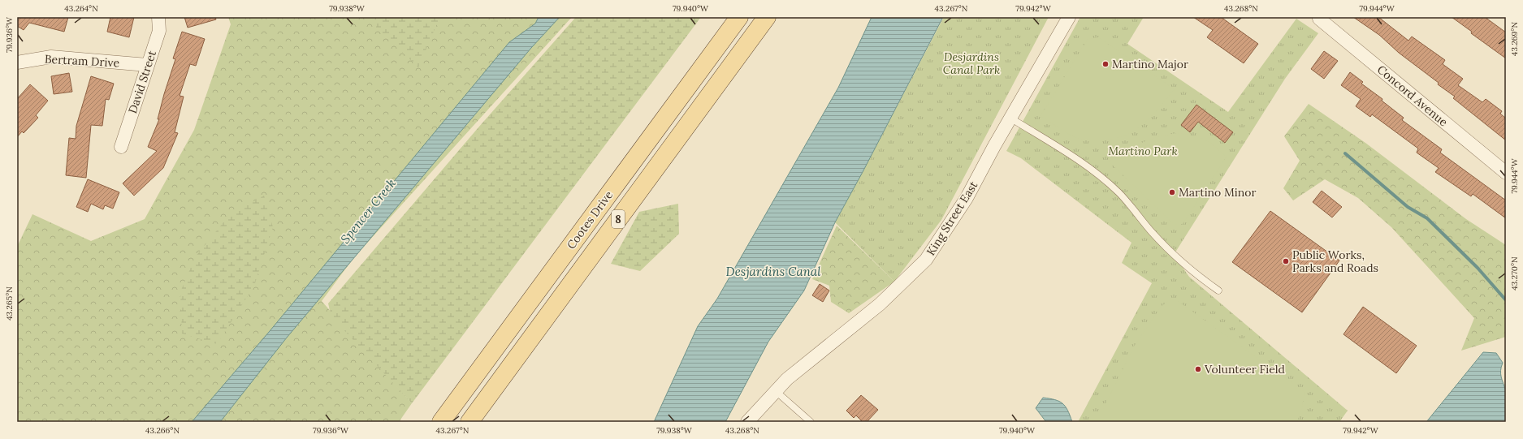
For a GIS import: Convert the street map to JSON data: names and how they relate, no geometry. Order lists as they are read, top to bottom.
{
  "streets": {
    "main road": ["8", "Cootes Drive"],
    "street": [
      "Bertram Drive",
      "David Street",
      "Concord Avenue",
      "King Street East"
    ]
  },
  "crossings": [
    ["Bertram Drive", "David Street"]
  ],
  "water": ["Spencer Creek", "Desjardins Canal"],
  "parks": ["Desjardins Canal Park", "Martino Park"],
  "places": [
    "Martino Major",
    "Martino Minor",
    "Public Works, Parks and Roads",
    "Volunteer Field"
  ],
  "coordinates": [
    "43.264°N",
    "79.938°W",
    "79.940°W",
    "43.267°N",
    "79.942°W",
    "43.268°N",
    "79.944°W",
    "79.936°W",
    "43.269°N",
    "43.270°N",
    "43.265°N",
    "43.266°N"
  ]
}
